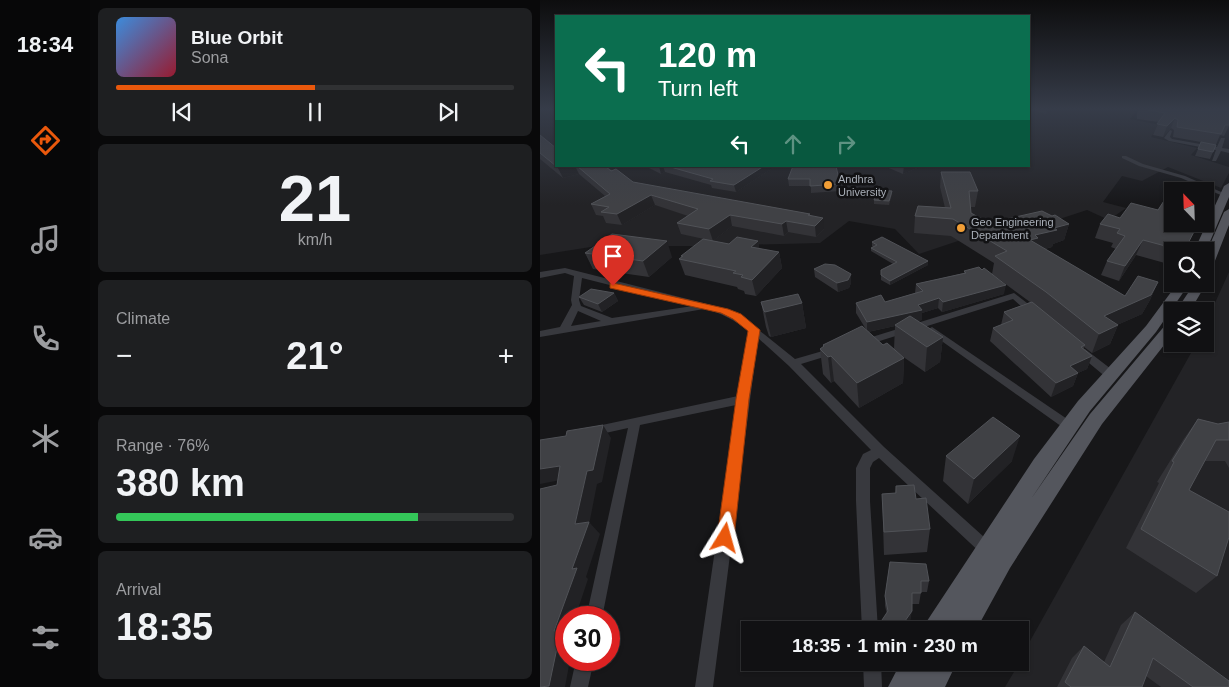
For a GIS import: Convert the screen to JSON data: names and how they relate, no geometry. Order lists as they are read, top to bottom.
{
  "places": ["Andhra University", "Geo Engineering Department"],
  "north": "top left",
  "page": {
    "tabs": "18:34",
    "turn": ["120 m", "Turn left"],
    "song": ["Blue Orbit", "Sona"],
    "tile": [
      ["21", "km/h"],
      "Climate",
      ["Range · 76%", "380 km"],
      ["Arrival", "18:35"]
    ],
    "heat": ["−", "21°", "+"],
    "limit": "30",
    "trip": "18:35 · 1 min · 230 m"
  }
}
